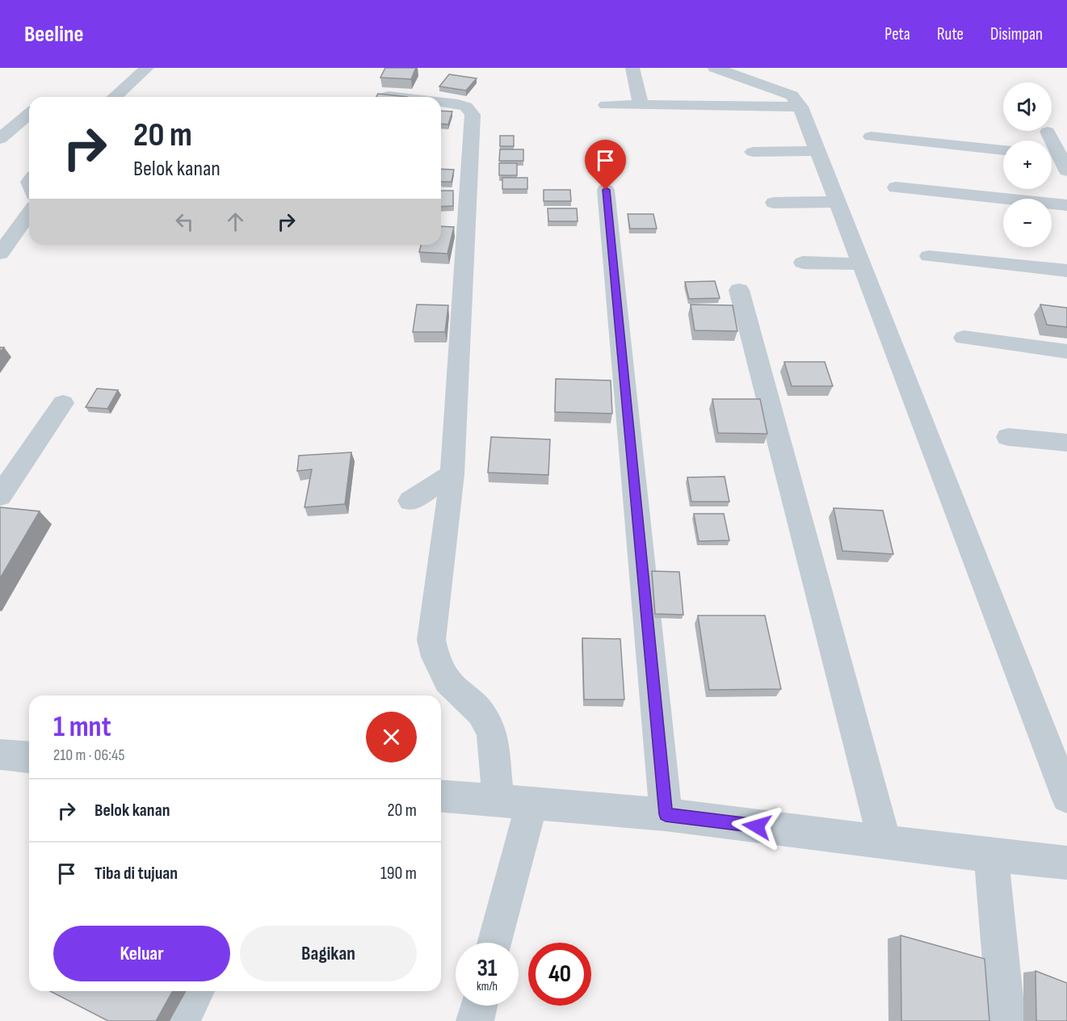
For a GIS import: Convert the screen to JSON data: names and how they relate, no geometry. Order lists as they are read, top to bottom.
{
  "page": {
    "header": "Beeline",
    "nav": ["Peta", "Rute", "Disimpan"],
    "map_buttons": ["+", "−"],
    "turn": ["20 m", "Belok kanan"],
    "heading": ["1 mnt", "210 m · 06:45"],
    "list": [
      {
        "name": "Belok kanan",
        "value": "20 m"
      },
      {
        "name": "Tiba di tujuan",
        "value": "190 m"
      }
    ],
    "buttons": ["Keluar", "Bagikan"],
    "speed": "31 km/h",
    "limit": "40"
  }
}
